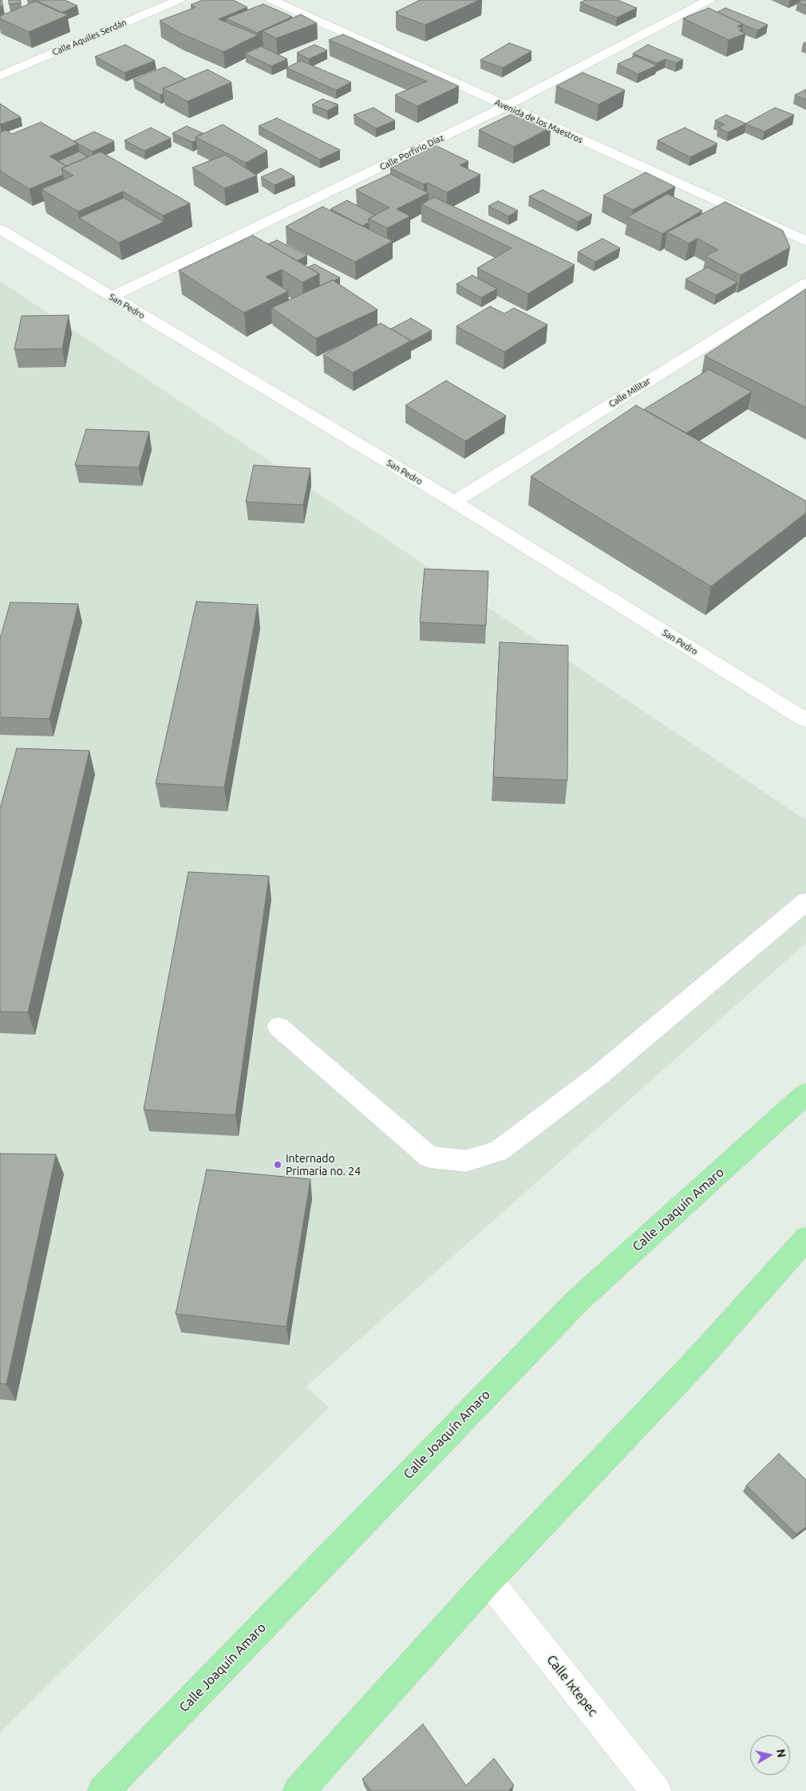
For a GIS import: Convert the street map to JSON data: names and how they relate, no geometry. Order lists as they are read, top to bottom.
{
  "streets": {
    "main road": ["Calle Joaquín Amaro"],
    "street": [
      "Calle Aquiles Serdán",
      "Avenida de los Maestros",
      "Calle Porfirio Díaz",
      "San Pedro",
      "Calle Militar",
      "Calle Ixtepec"
    ]
  },
  "crossings": [
    ["Avenida de los Maestros", "Calle Porfirio Díaz"],
    ["Calle Porfirio Díaz", "San Pedro"],
    ["San Pedro", "Calle Militar"]
  ],
  "places": ["Internado Primaria no. 24"],
  "north": "right"
}
